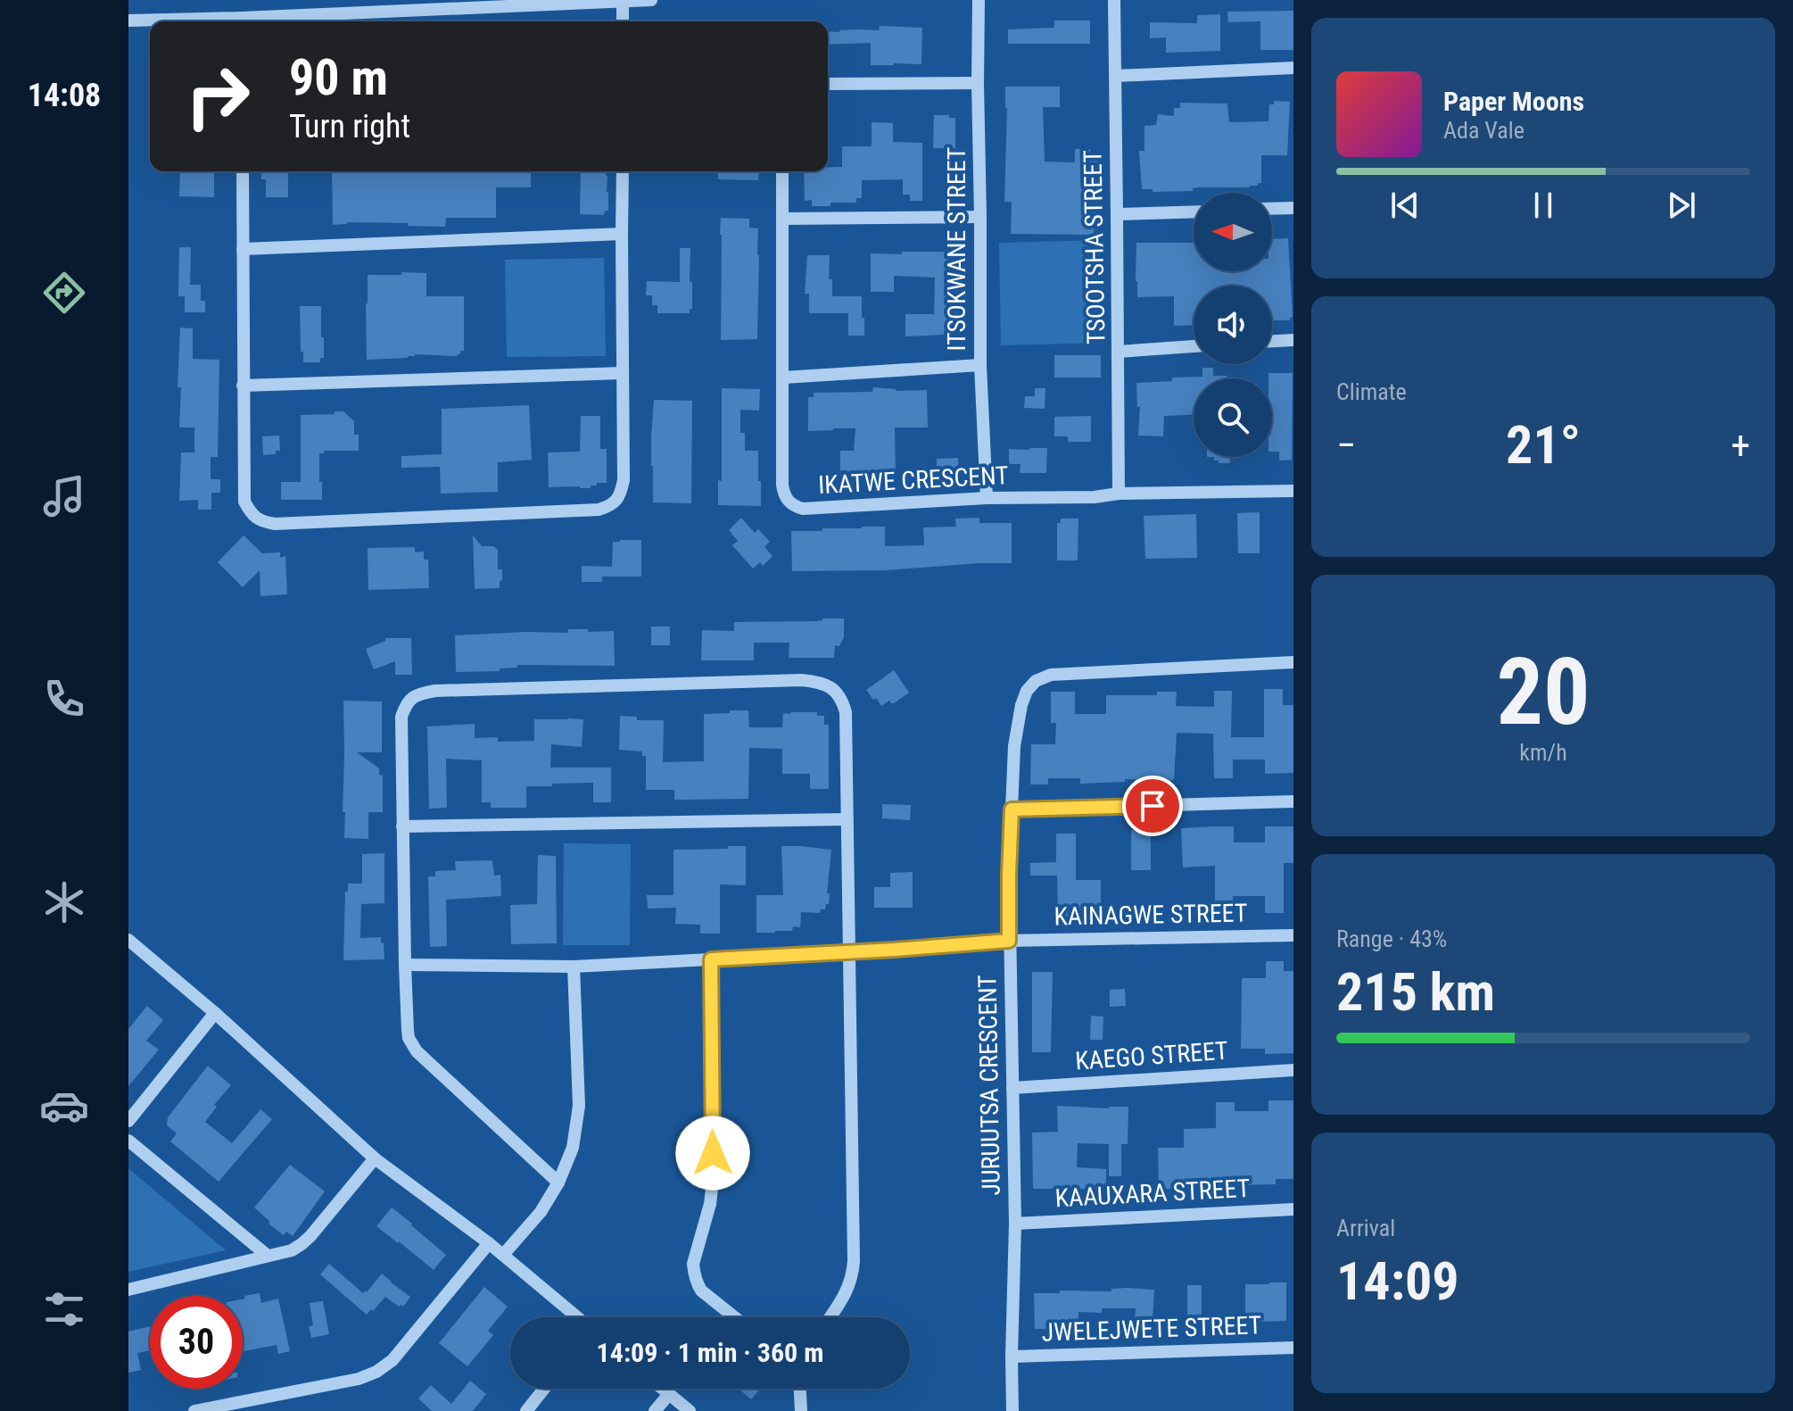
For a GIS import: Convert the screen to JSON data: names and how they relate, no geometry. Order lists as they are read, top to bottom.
{
  "streets": {
    "street": [
      "TSOOTSHA STREET",
      "ITSOKWANE STREET",
      "IKATWE CRESCENT",
      "KAINAGWE STREET",
      "KAEGO STREET",
      "JURUUTSA CRESCENT",
      "KAAUXARA STREET",
      "JWELEJWETE STREET"
    ]
  },
  "crossings": [
    ["TSOOTSHA STREET", "IKATWE CRESCENT"],
    ["ITSOKWANE STREET", "IKATWE CRESCENT"],
    ["KAINAGWE STREET", "JURUUTSA CRESCENT"],
    ["KAEGO STREET", "JURUUTSA CRESCENT"],
    ["JURUUTSA CRESCENT", "KAAUXARA STREET"],
    ["JURUUTSA CRESCENT", "JWELEJWETE STREET"]
  ],
  "north": "left",
  "page": {
    "tabs": "14:08",
    "turn": ["90 m", "Turn right"],
    "song": ["Paper Moons", "Ada Vale"],
    "tile": [
      "Climate",
      ["20", "km/h"],
      ["Range · 43%", "215 km"],
      ["Arrival", "14:09"]
    ],
    "heat": ["−", "21°", "+"],
    "limit": "30",
    "trip": "14:09 · 1 min · 360 m"
  }
}
